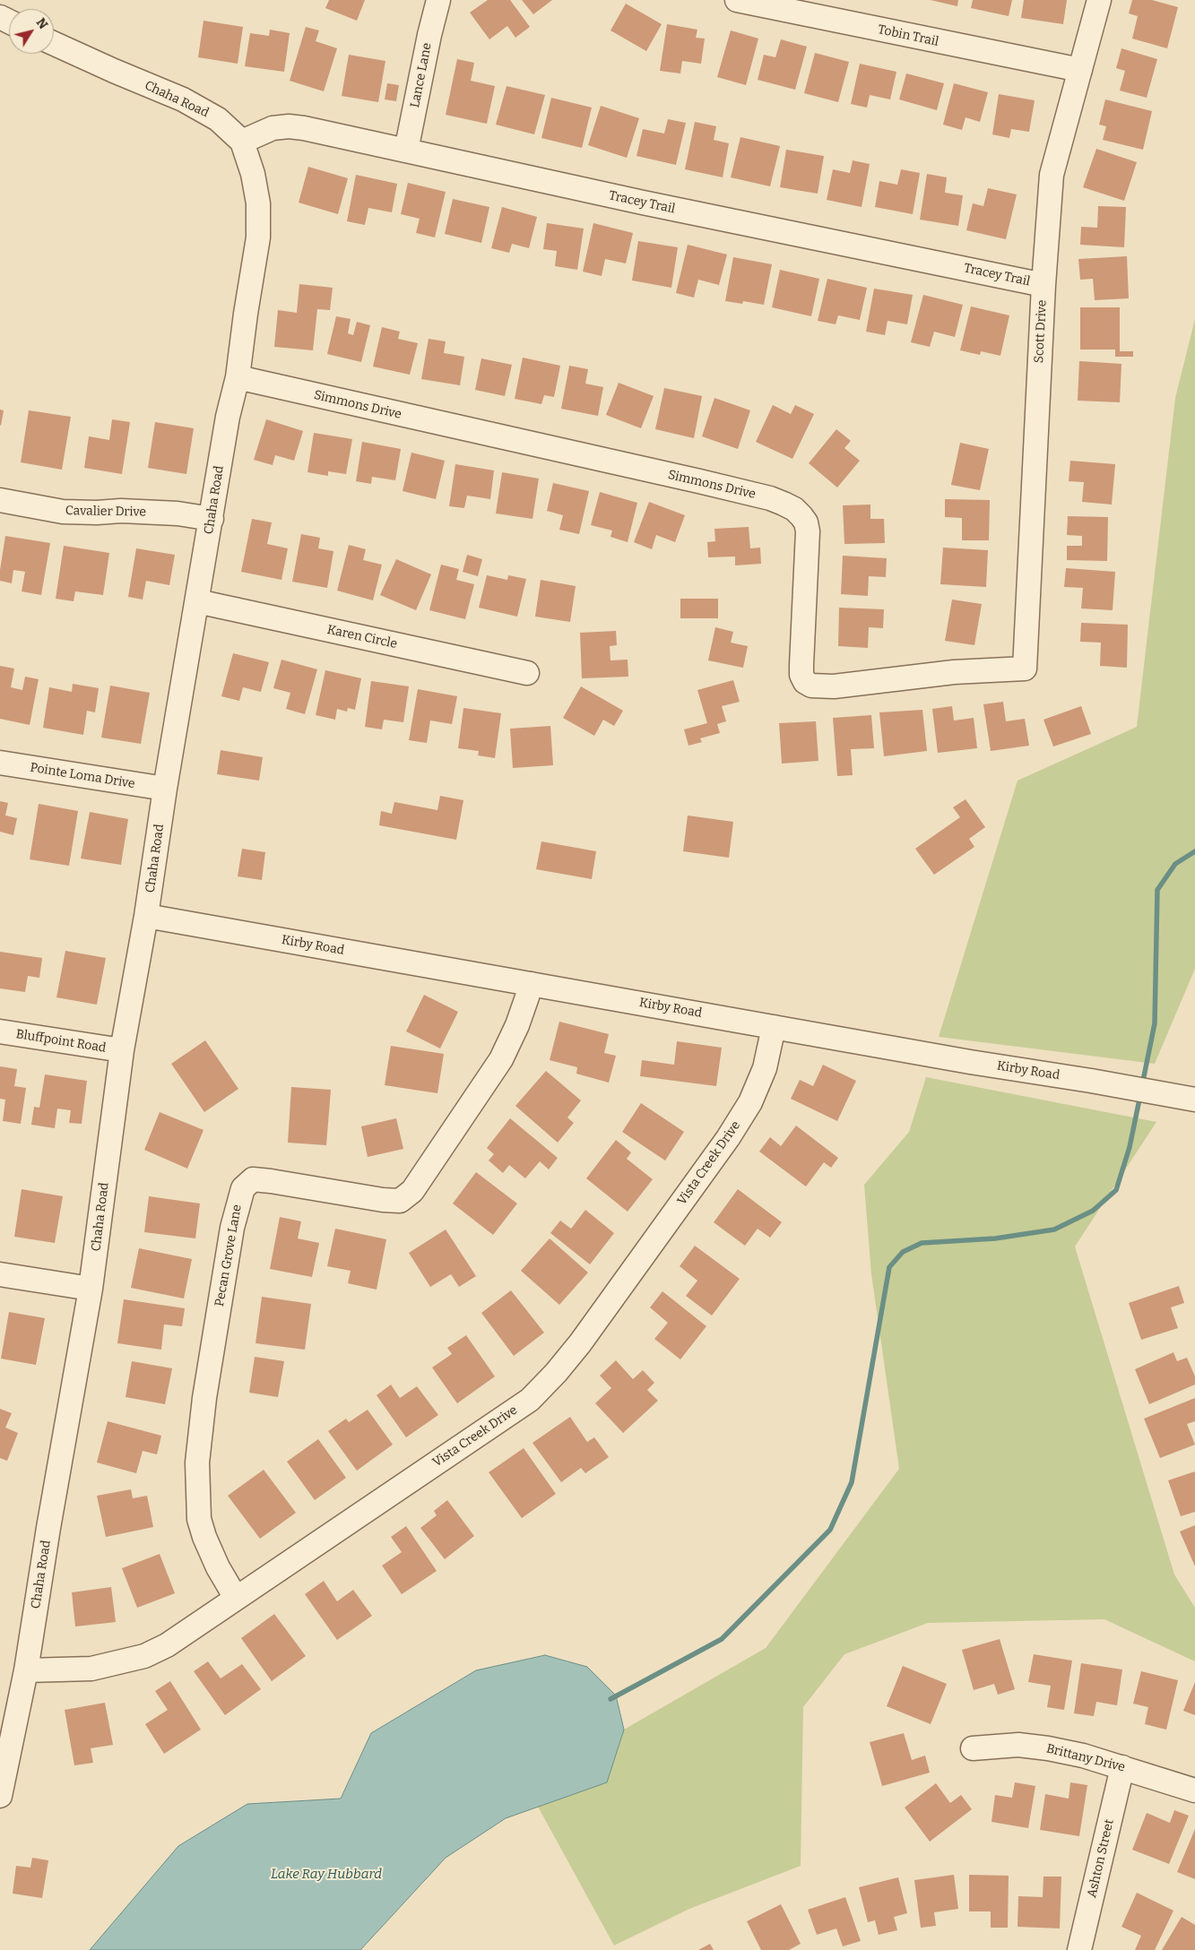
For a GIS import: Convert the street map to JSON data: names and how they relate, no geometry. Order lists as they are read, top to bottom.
{
  "streets": {
    "street": [
      "Tobin Trail",
      "Lance Lane",
      "Chaha Road",
      "Tracey Trail",
      "Scott Drive",
      "Simmons Drive",
      "Cavalier Drive",
      "Karen Circle",
      "Pointe Loma Drive",
      "Kirby Road",
      "Bluffpoint Road",
      "Vista Creek Drive",
      "Pecan Grove Lane",
      "Brittany Drive",
      "Ashton Street"
    ]
  },
  "crossings": [
    ["Tobin Trail", "Scott Drive"],
    ["Lance Lane", "Tracey Trail"],
    ["Chaha Road", "Tracey Trail"],
    ["Chaha Road", "Simmons Drive"],
    ["Chaha Road", "Cavalier Drive"],
    ["Chaha Road", "Karen Circle"],
    ["Chaha Road", "Pointe Loma Drive"],
    ["Chaha Road", "Kirby Road"],
    ["Chaha Road", "Bluffpoint Road"],
    ["Chaha Road", "Vista Creek Drive"],
    ["Tracey Trail", "Scott Drive"],
    ["Scott Drive", "Simmons Drive"],
    ["Kirby Road", "Vista Creek Drive"],
    ["Kirby Road", "Pecan Grove Lane"],
    ["Vista Creek Drive", "Pecan Grove Lane"],
    ["Brittany Drive", "Ashton Street"]
  ],
  "water": ["Lake Ray Hubbard"],
  "north": "top right"
}
